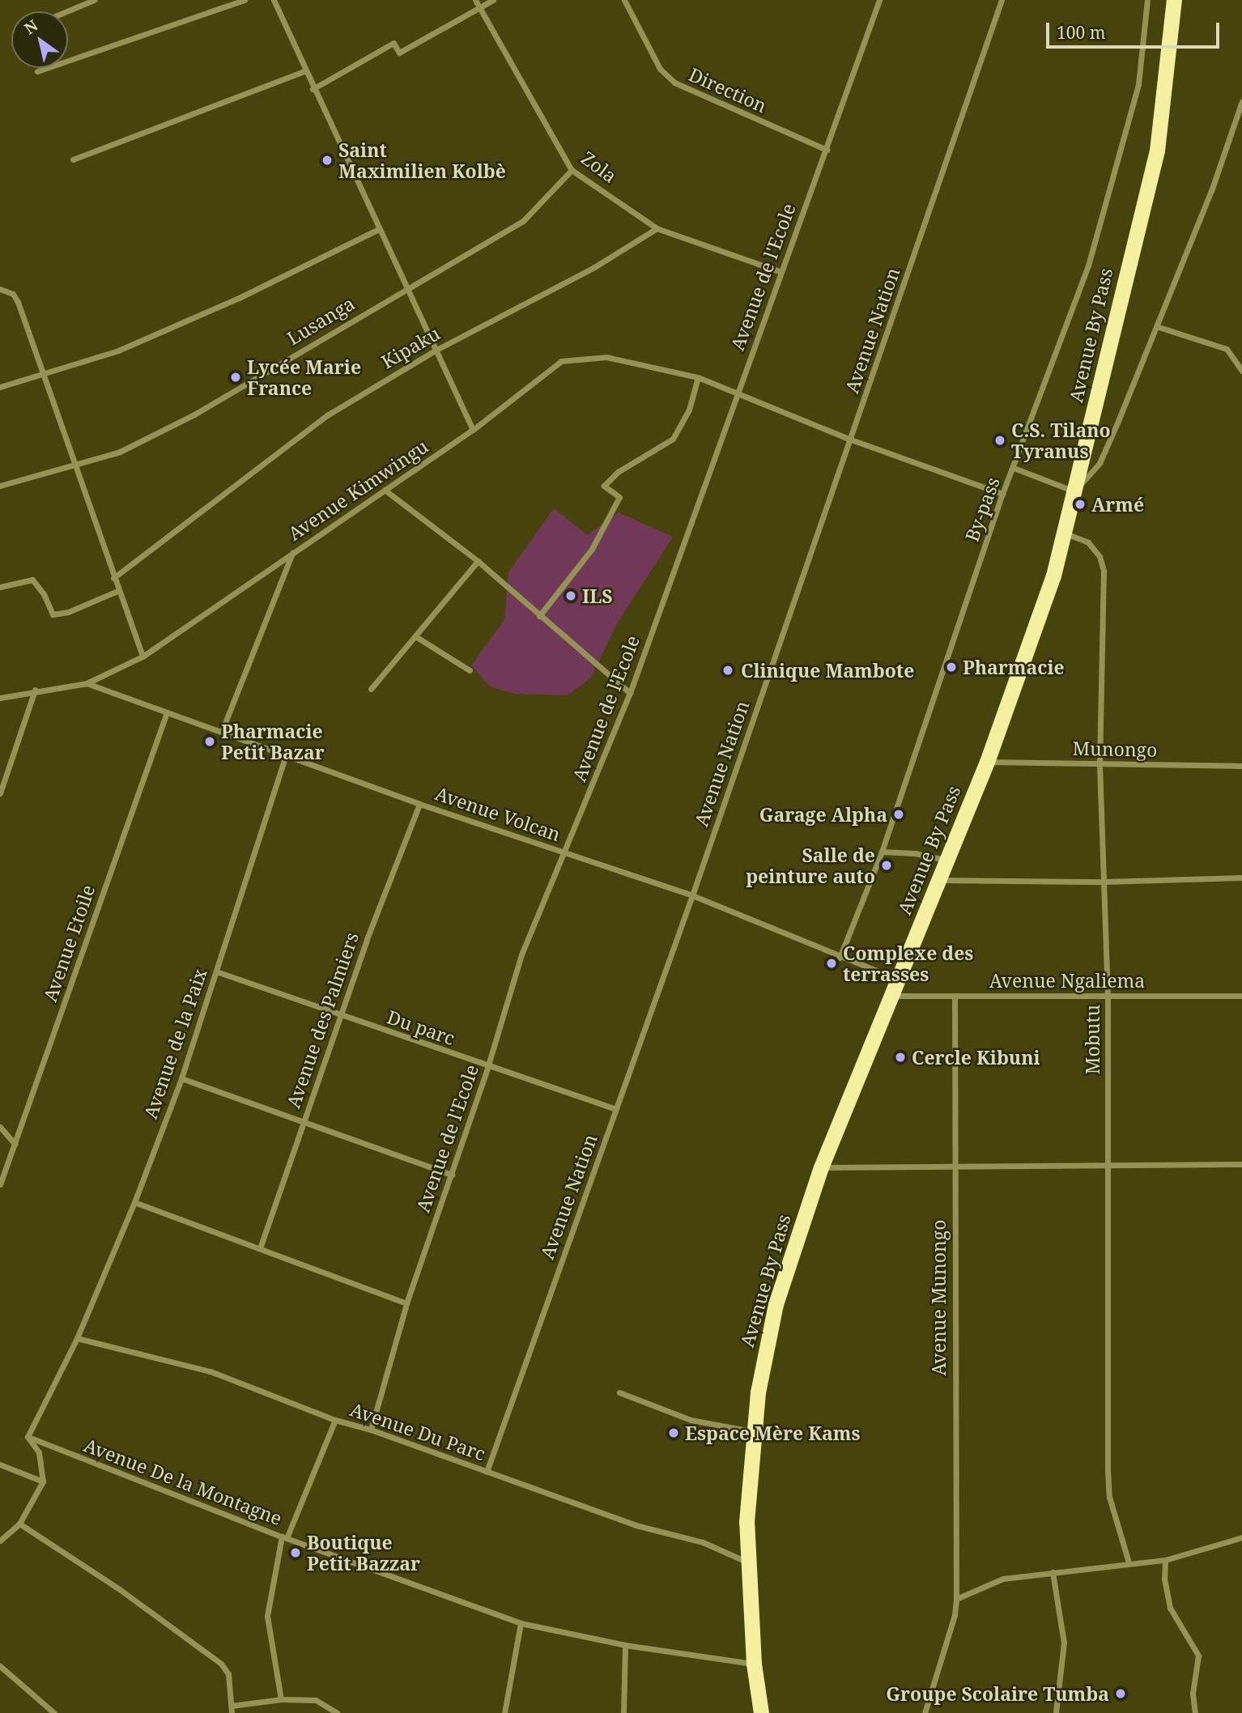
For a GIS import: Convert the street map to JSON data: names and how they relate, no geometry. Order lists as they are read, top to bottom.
{
  "streets": {
    "highway": ["Avenue By Pass"],
    "street": [
      "Direction",
      "Zola",
      "Avenue de l'Ecole",
      "Lusanga",
      "Avenue Nation",
      "Kipaku",
      "Avenue Kimwingu",
      "By-pass",
      "Munongo",
      "Avenue Volcan",
      "Avenue Etoile",
      "Avenue Ngaliema",
      "Avenue des Palmiers",
      "Du parc",
      "Mobutu",
      "Avenue de la Paix",
      "Avenue Munongo",
      "Avenue Du Parc",
      "Avenue De la Montagne"
    ]
  },
  "crossings": [
    ["Direction", "Avenue de l'Ecole"],
    ["Zola", "Avenue de l'Ecole"],
    ["Zola", "Lusanga"],
    ["Zola", "Kipaku"],
    ["Avenue de l'Ecole", "Avenue Kimwingu"],
    ["Avenue de l'Ecole", "Avenue Volcan"],
    ["Avenue de l'Ecole", "Du parc"],
    ["Avenue de l'Ecole", "Avenue Du Parc"],
    ["Avenue Nation", "Avenue Kimwingu"],
    ["Avenue Nation", "Avenue Volcan"],
    ["Avenue Nation", "Du parc"],
    ["Avenue Nation", "Avenue Du Parc"],
    ["Avenue By Pass", "Munongo"],
    ["Avenue By Pass", "Avenue Volcan"],
    ["Avenue By Pass", "Avenue Ngaliema"],
    ["Avenue By Pass", "Mobutu"],
    ["Avenue By Pass", "Avenue Du Parc"],
    ["Avenue By Pass", "Avenue De la Montagne"],
    ["Avenue Kimwingu", "By-pass"],
    ["Avenue Kimwingu", "Avenue Volcan"],
    ["By-pass", "Avenue Volcan"],
    ["Munongo", "Mobutu"],
    ["Avenue Volcan", "Avenue Etoile"],
    ["Avenue Volcan", "Avenue des Palmiers"],
    ["Avenue Volcan", "Avenue de la Paix"],
    ["Avenue Ngaliema", "Mobutu"],
    ["Avenue Ngaliema", "Avenue Munongo"],
    ["Avenue des Palmiers", "Du parc"],
    ["Du parc", "Avenue de la Paix"],
    ["Avenue de la Paix", "Avenue Du Parc"],
    ["Avenue de la Paix", "Avenue De la Montagne"]
  ],
  "places": [
    "Saint Maximilien Kolbè",
    "Lycée Marie France",
    "C.S. Tilano Tyranus",
    "Armé",
    "ILS",
    "Pharmacie",
    "Clinique Mambote",
    "Pharmacie Petit Bazar",
    "Garage Alpha",
    "Salle de peinture auto",
    "Complexe des terrasses",
    "Cercle Kibuni",
    "Espace Mère Kams",
    "Boutique Petit Bazzar",
    "Groupe Scolaire Tumba"
  ],
  "scale_bar": "100 m",
  "north": "top left"
}
